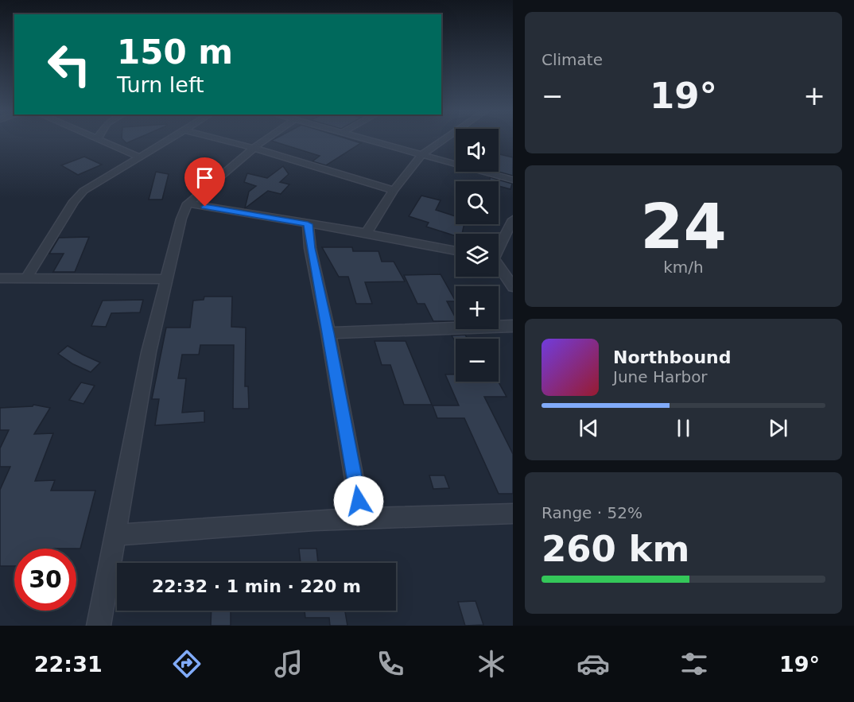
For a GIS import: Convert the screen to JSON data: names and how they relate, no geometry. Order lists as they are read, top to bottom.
{
  "page": {
    "tile": [
      "Climate",
      ["24", "km/h"],
      ["Range · 52%", "260 km"]
    ],
    "turn": ["150 m", "Turn left"],
    "heat": ["−", "19°", "+"],
    "map_buttons": ["+", "−"],
    "song": ["Northbound", "June Harbor"],
    "limit": "30",
    "trip": "22:32 · 1 min · 220 m",
    "tabs": ["22:31", "19°"]
  }
}
